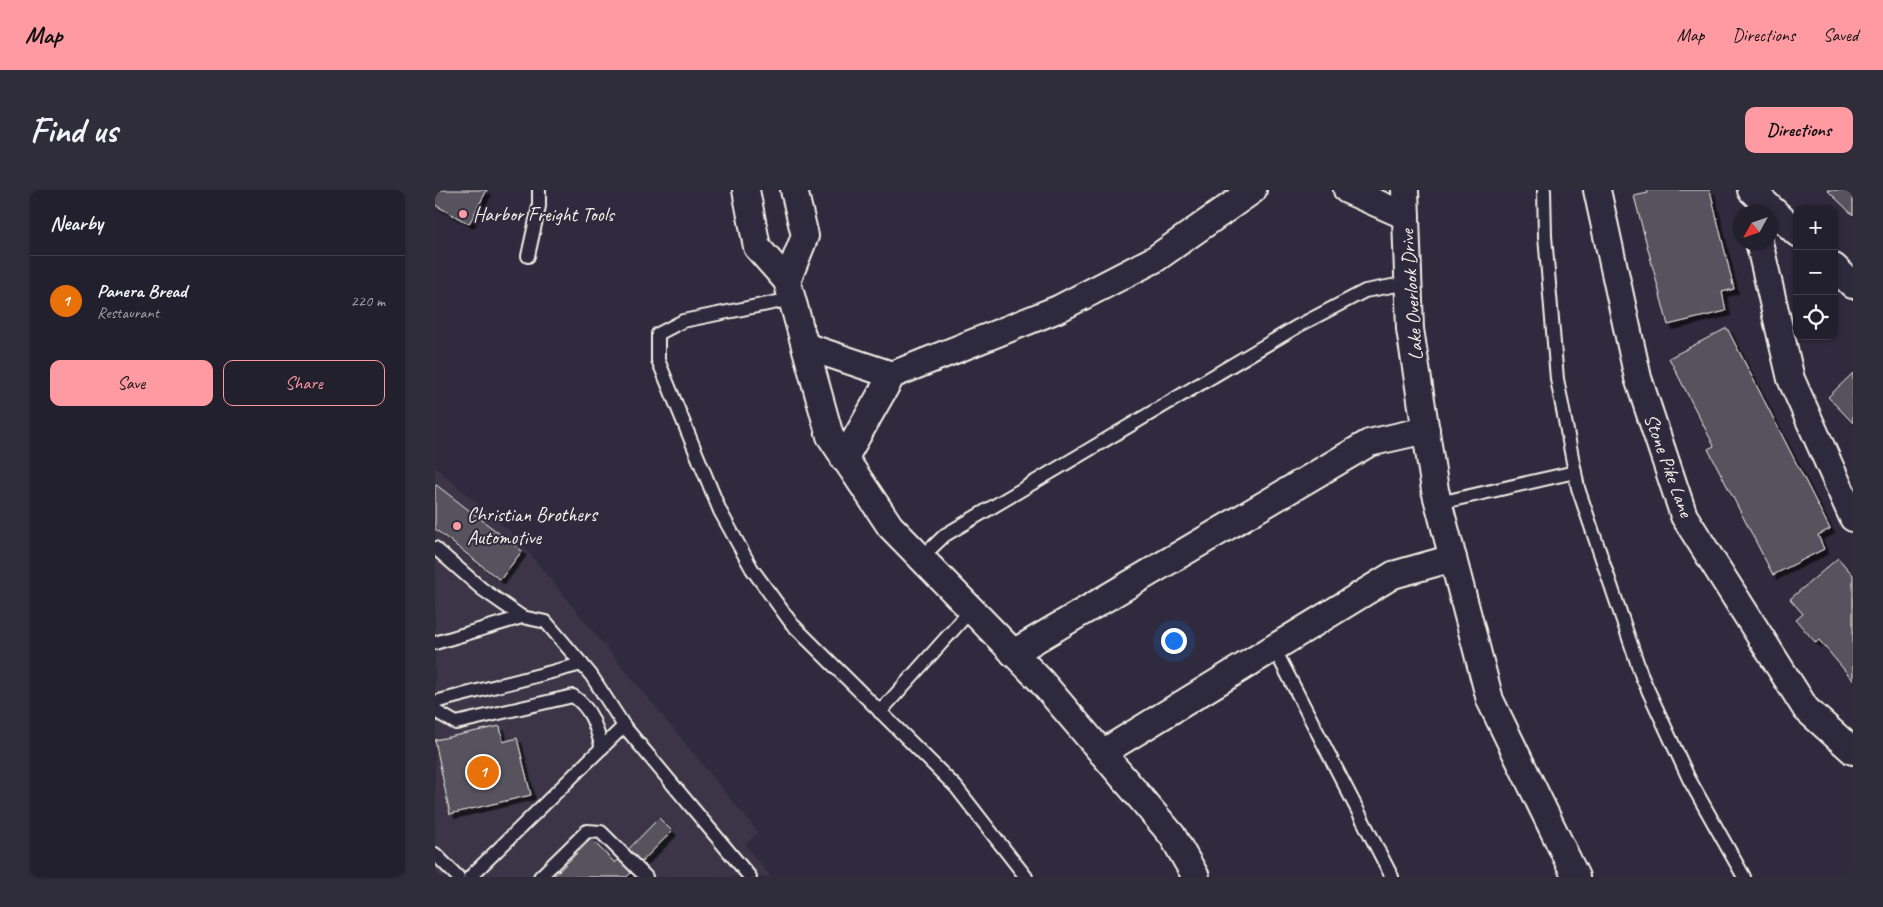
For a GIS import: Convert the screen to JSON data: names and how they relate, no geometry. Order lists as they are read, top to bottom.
{
  "streets": {
    "street": ["Lake Overlook Drive", "Stone Pike Lane"]
  },
  "places": ["Harbor Freight Tools", "Christian Brothers Automotive"],
  "north": "bottom left",
  "page": {
    "header": "Map",
    "nav": ["Map", "Directions", "Saved"],
    "buttons": [
      "Directions",
      ["Save", "Share"]
    ],
    "title": "Find us",
    "heading": "Nearby",
    "map_buttons": ["+", "−"],
    "list": [
      {
        "mark": "1",
        "name": "Panera Bread",
        "note": "Restaurant",
        "value": "220 m"
      }
    ],
    "pins": "1"
  }
}
